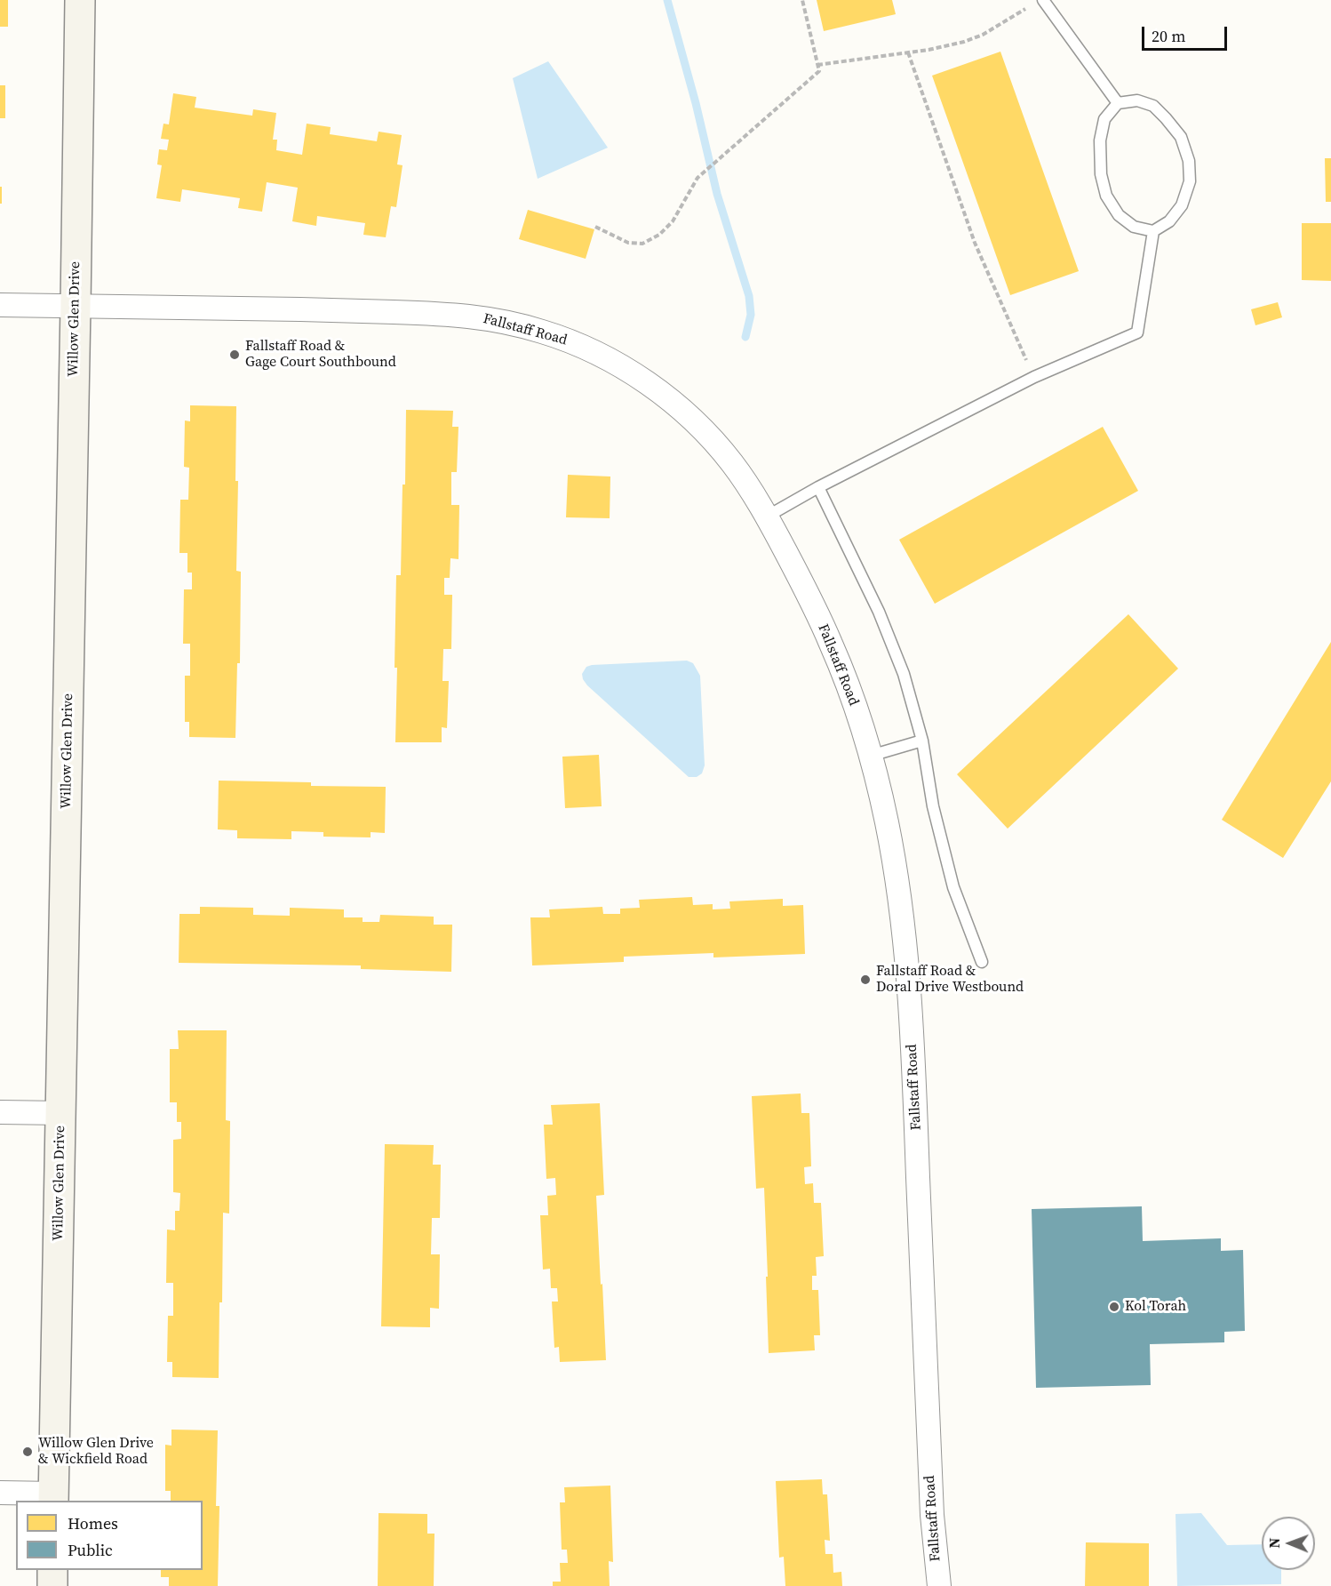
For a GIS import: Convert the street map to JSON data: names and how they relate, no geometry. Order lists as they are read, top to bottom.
{
  "streets": {
    "street": ["Willow Glen Drive", "Fallstaff Road"]
  },
  "crossings": [
    ["Willow Glen Drive", "Fallstaff Road"]
  ],
  "places": [
    "Fallstaff Road & Gage Court Southbound",
    "Fallstaff Road & Doral Drive Westbound",
    "Kol Torah",
    "Willow Glen Drive & Wickfield Road"
  ],
  "legend": ["Homes", "Public"],
  "scale_bar": "20 m",
  "north": "left"
}
